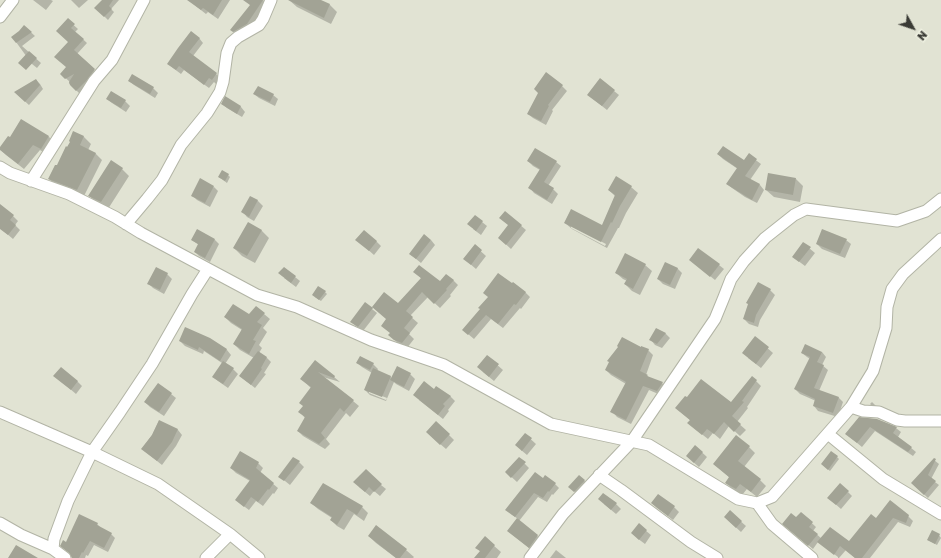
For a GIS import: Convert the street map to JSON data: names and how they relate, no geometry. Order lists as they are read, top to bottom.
{
  "north": "bottom right"
}
